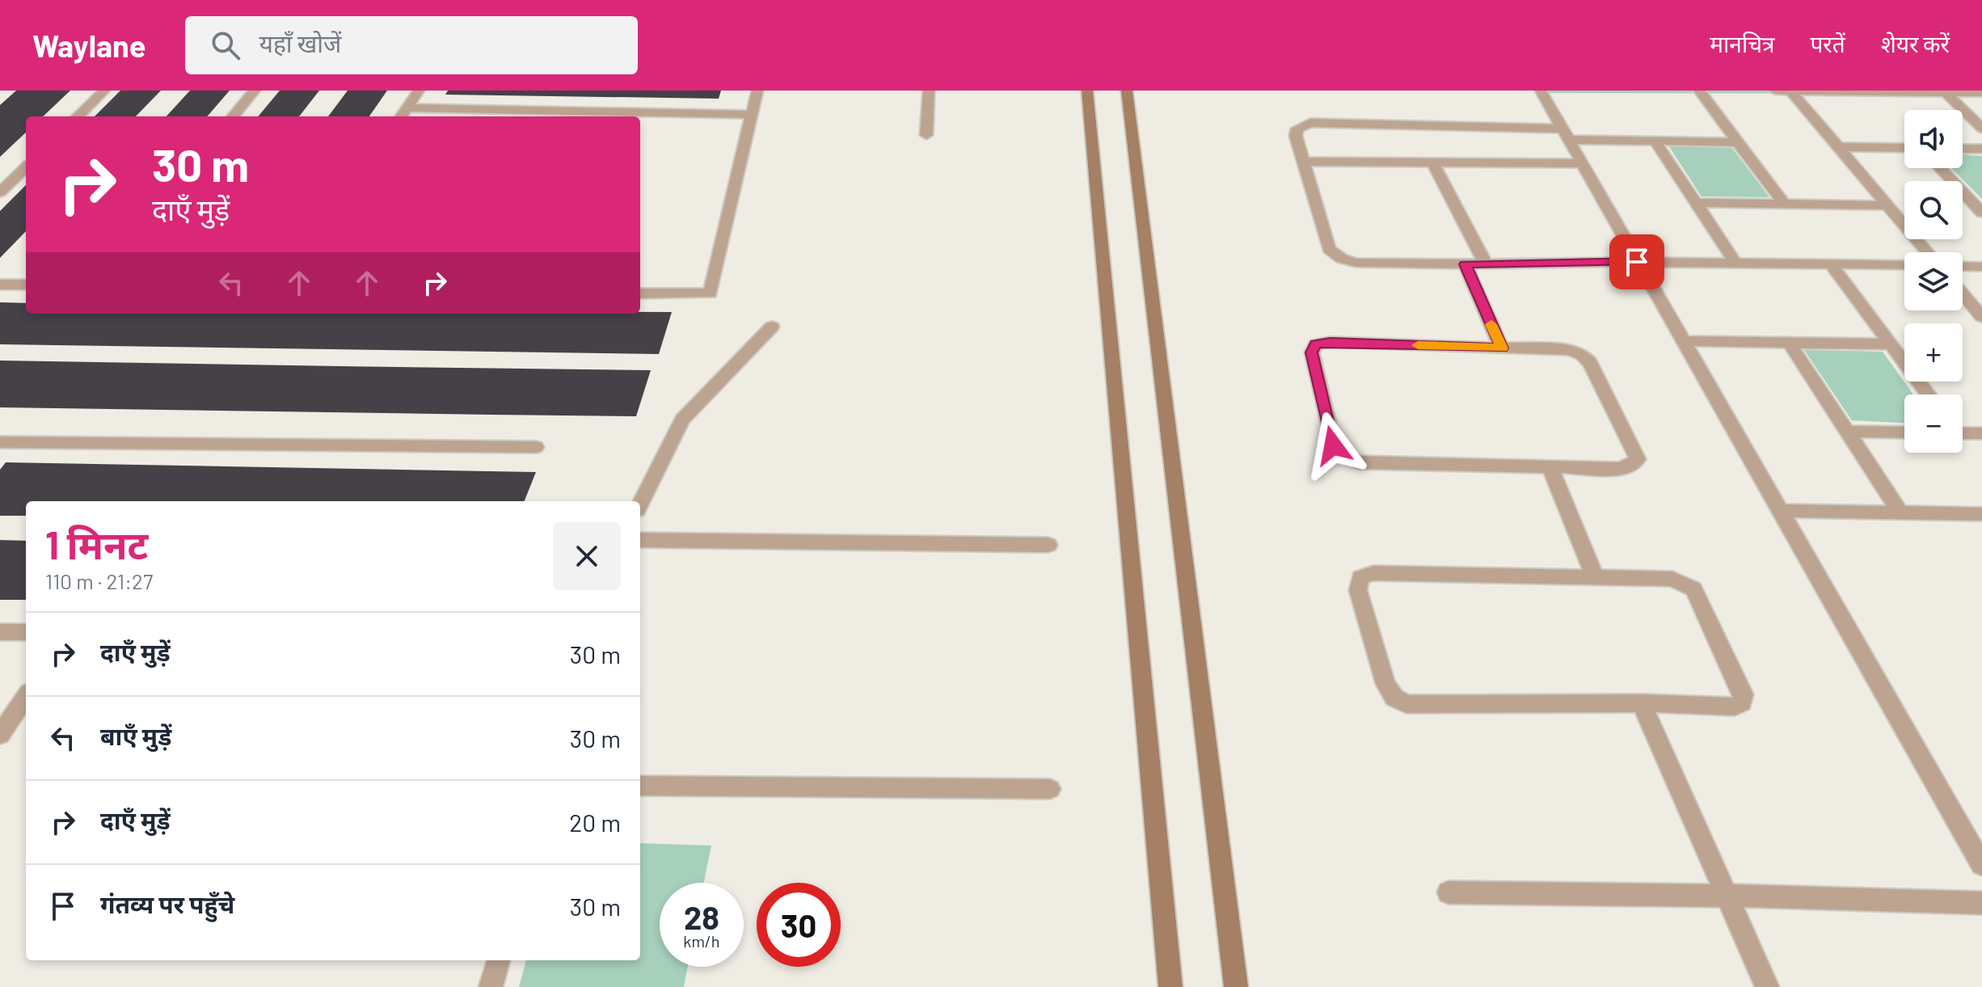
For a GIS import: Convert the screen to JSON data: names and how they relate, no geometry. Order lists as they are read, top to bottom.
{
  "page": {
    "header": "Waylane",
    "search": "यहाँ खोजें",
    "nav": ["मानचित्र", "परतें", "शेयर करें"],
    "map_buttons": ["+", "−"],
    "turn": ["30 m", "दाएँ मुड़ें"],
    "heading": ["1 मिनट", "110 m · 21:27"],
    "list": [
      {
        "name": "दाएँ मुड़ें",
        "value": "30 m"
      },
      {
        "name": "बाएँ मुड़ें",
        "value": "30 m"
      },
      {
        "name": "दाएँ मुड़ें",
        "value": "20 m"
      },
      {
        "name": "गंतव्य पर पहुँचे",
        "value": "30 m"
      }
    ],
    "speed": "28 km/h",
    "limit": "30"
  }
}
